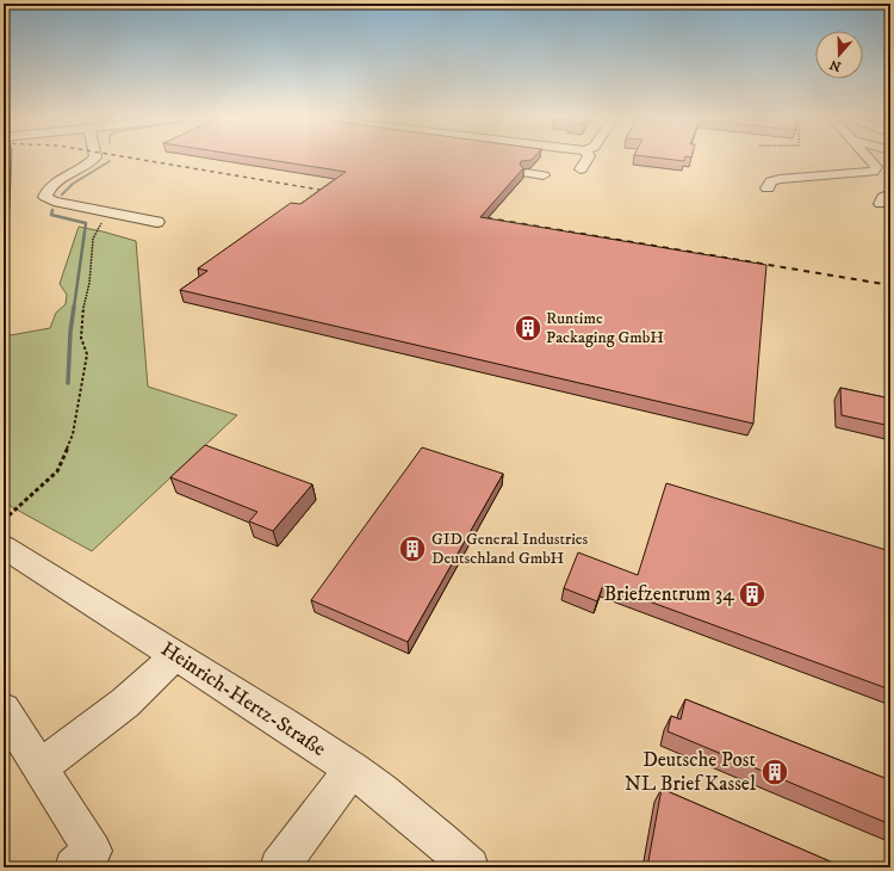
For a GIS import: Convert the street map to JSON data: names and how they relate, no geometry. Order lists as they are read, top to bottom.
{
  "streets": {
    "street": ["Heinrich-Hertz-Straße"]
  },
  "places": {
    "building": [
      "Runtime Packaging GmbH",
      "GID General Industries Deutschland GmbH",
      "Briefzentrum 34",
      "Deutsche Post NL Brief Kassel"
    ]
  },
  "north": "bottom"
}
